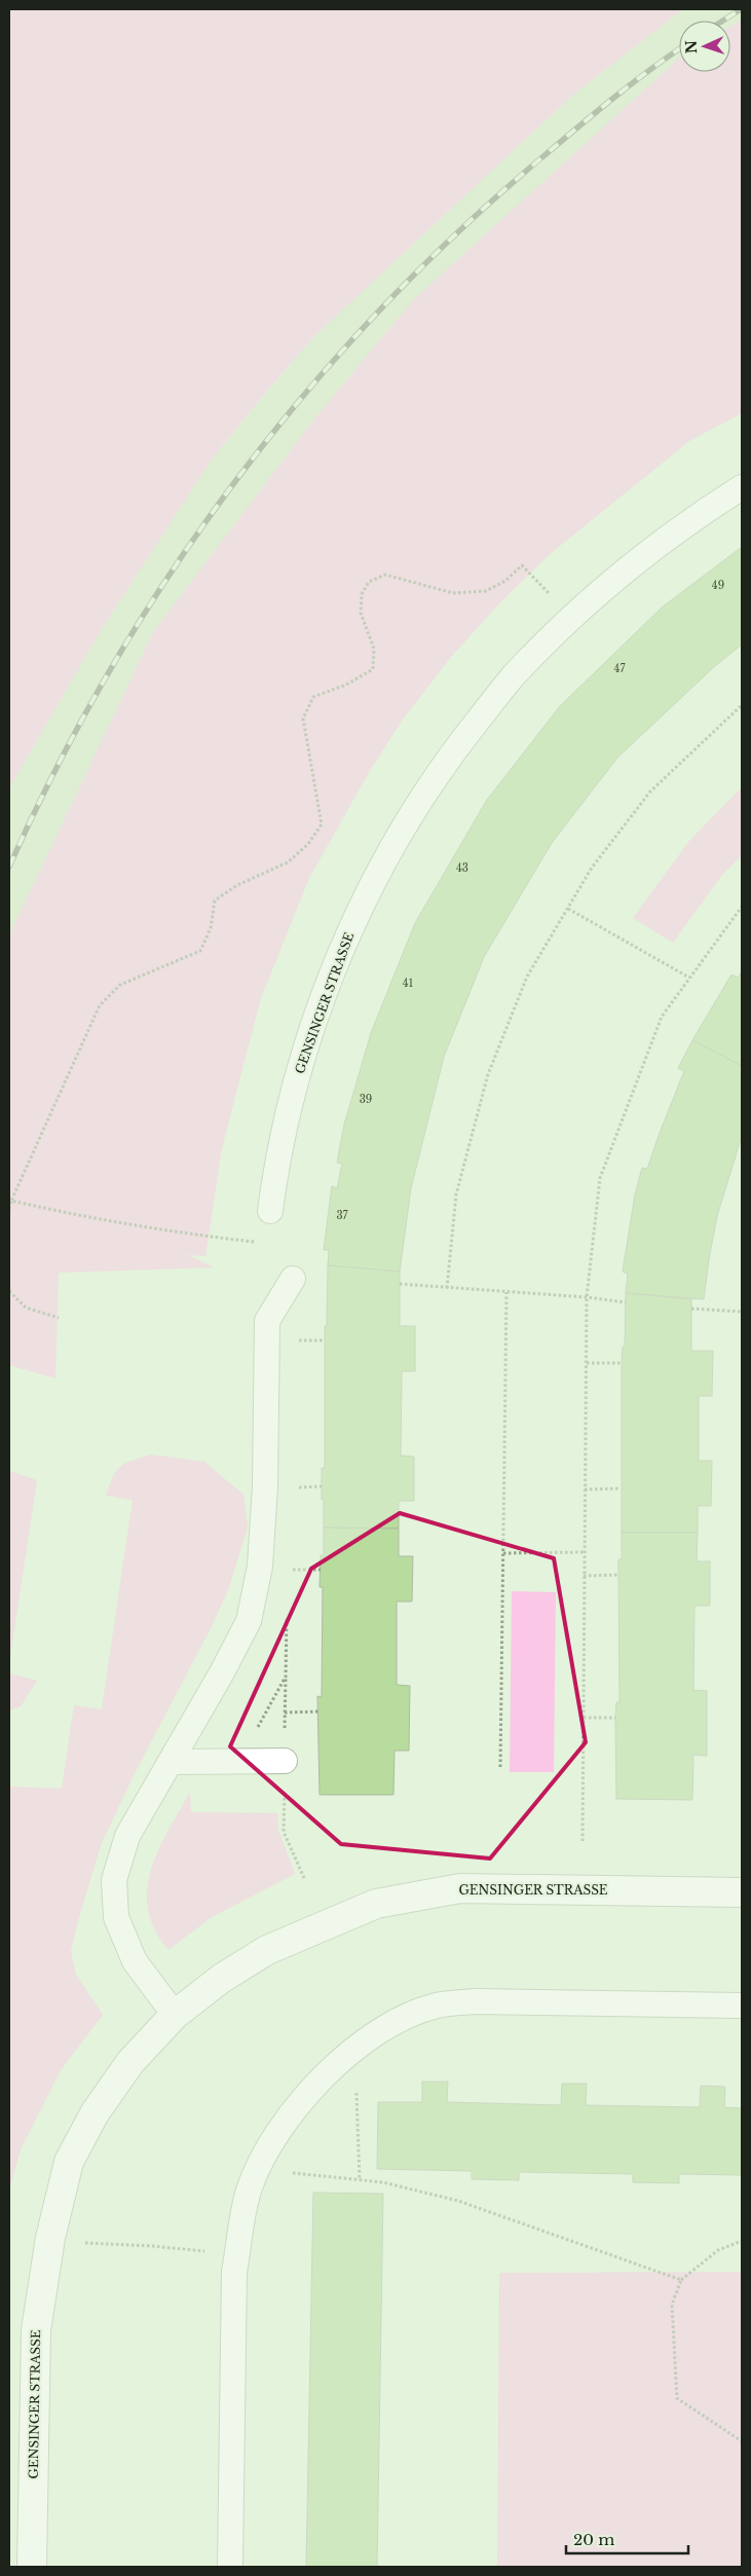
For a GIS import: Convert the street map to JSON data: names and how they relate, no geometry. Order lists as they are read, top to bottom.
{
  "streets": {
    "street": ["GENSINGER STRASSE"]
  },
  "house_numbers": [
    "49",
    "47",
    "43",
    "41",
    "39",
    "37"
  ],
  "scale_bar": "20 m",
  "north": "left"
}
